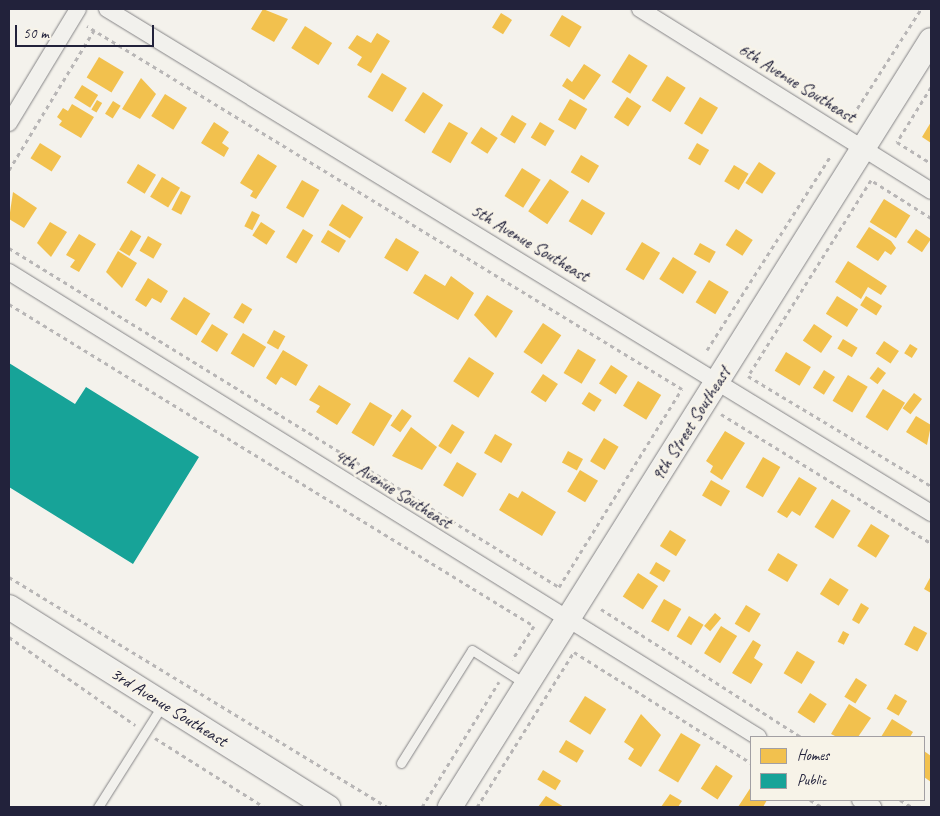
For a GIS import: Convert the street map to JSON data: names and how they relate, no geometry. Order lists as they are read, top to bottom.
{
  "streets": {
    "street": [
      "6th Avenue Southeast",
      "5th Avenue Southeast",
      "9th Street Southeast",
      "4th Avenue Southeast",
      "3rd Avenue Southeast"
    ]
  },
  "crossings": [
    ["6th Avenue Southeast", "9th Street Southeast"],
    ["5th Avenue Southeast", "9th Street Southeast"],
    ["9th Street Southeast", "4th Avenue Southeast"]
  ],
  "legend": ["Homes", "Public"],
  "scale_bar": "50 m"
}
